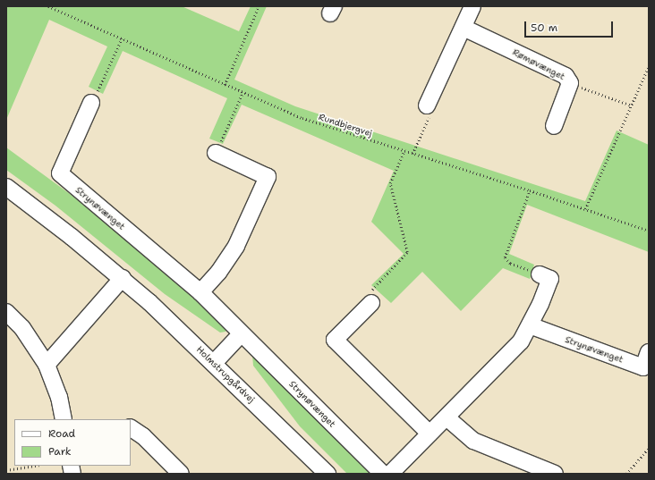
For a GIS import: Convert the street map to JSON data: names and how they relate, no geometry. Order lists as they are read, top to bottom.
{
  "streets": {
    "street": ["Rømøvænget", "Strynøvænget", "Holmstrupgårdvej"],
    "path": ["Rundbjergvej"]
  },
  "legend": ["Road", "Park"],
  "scale_bar": "50 m"
}
